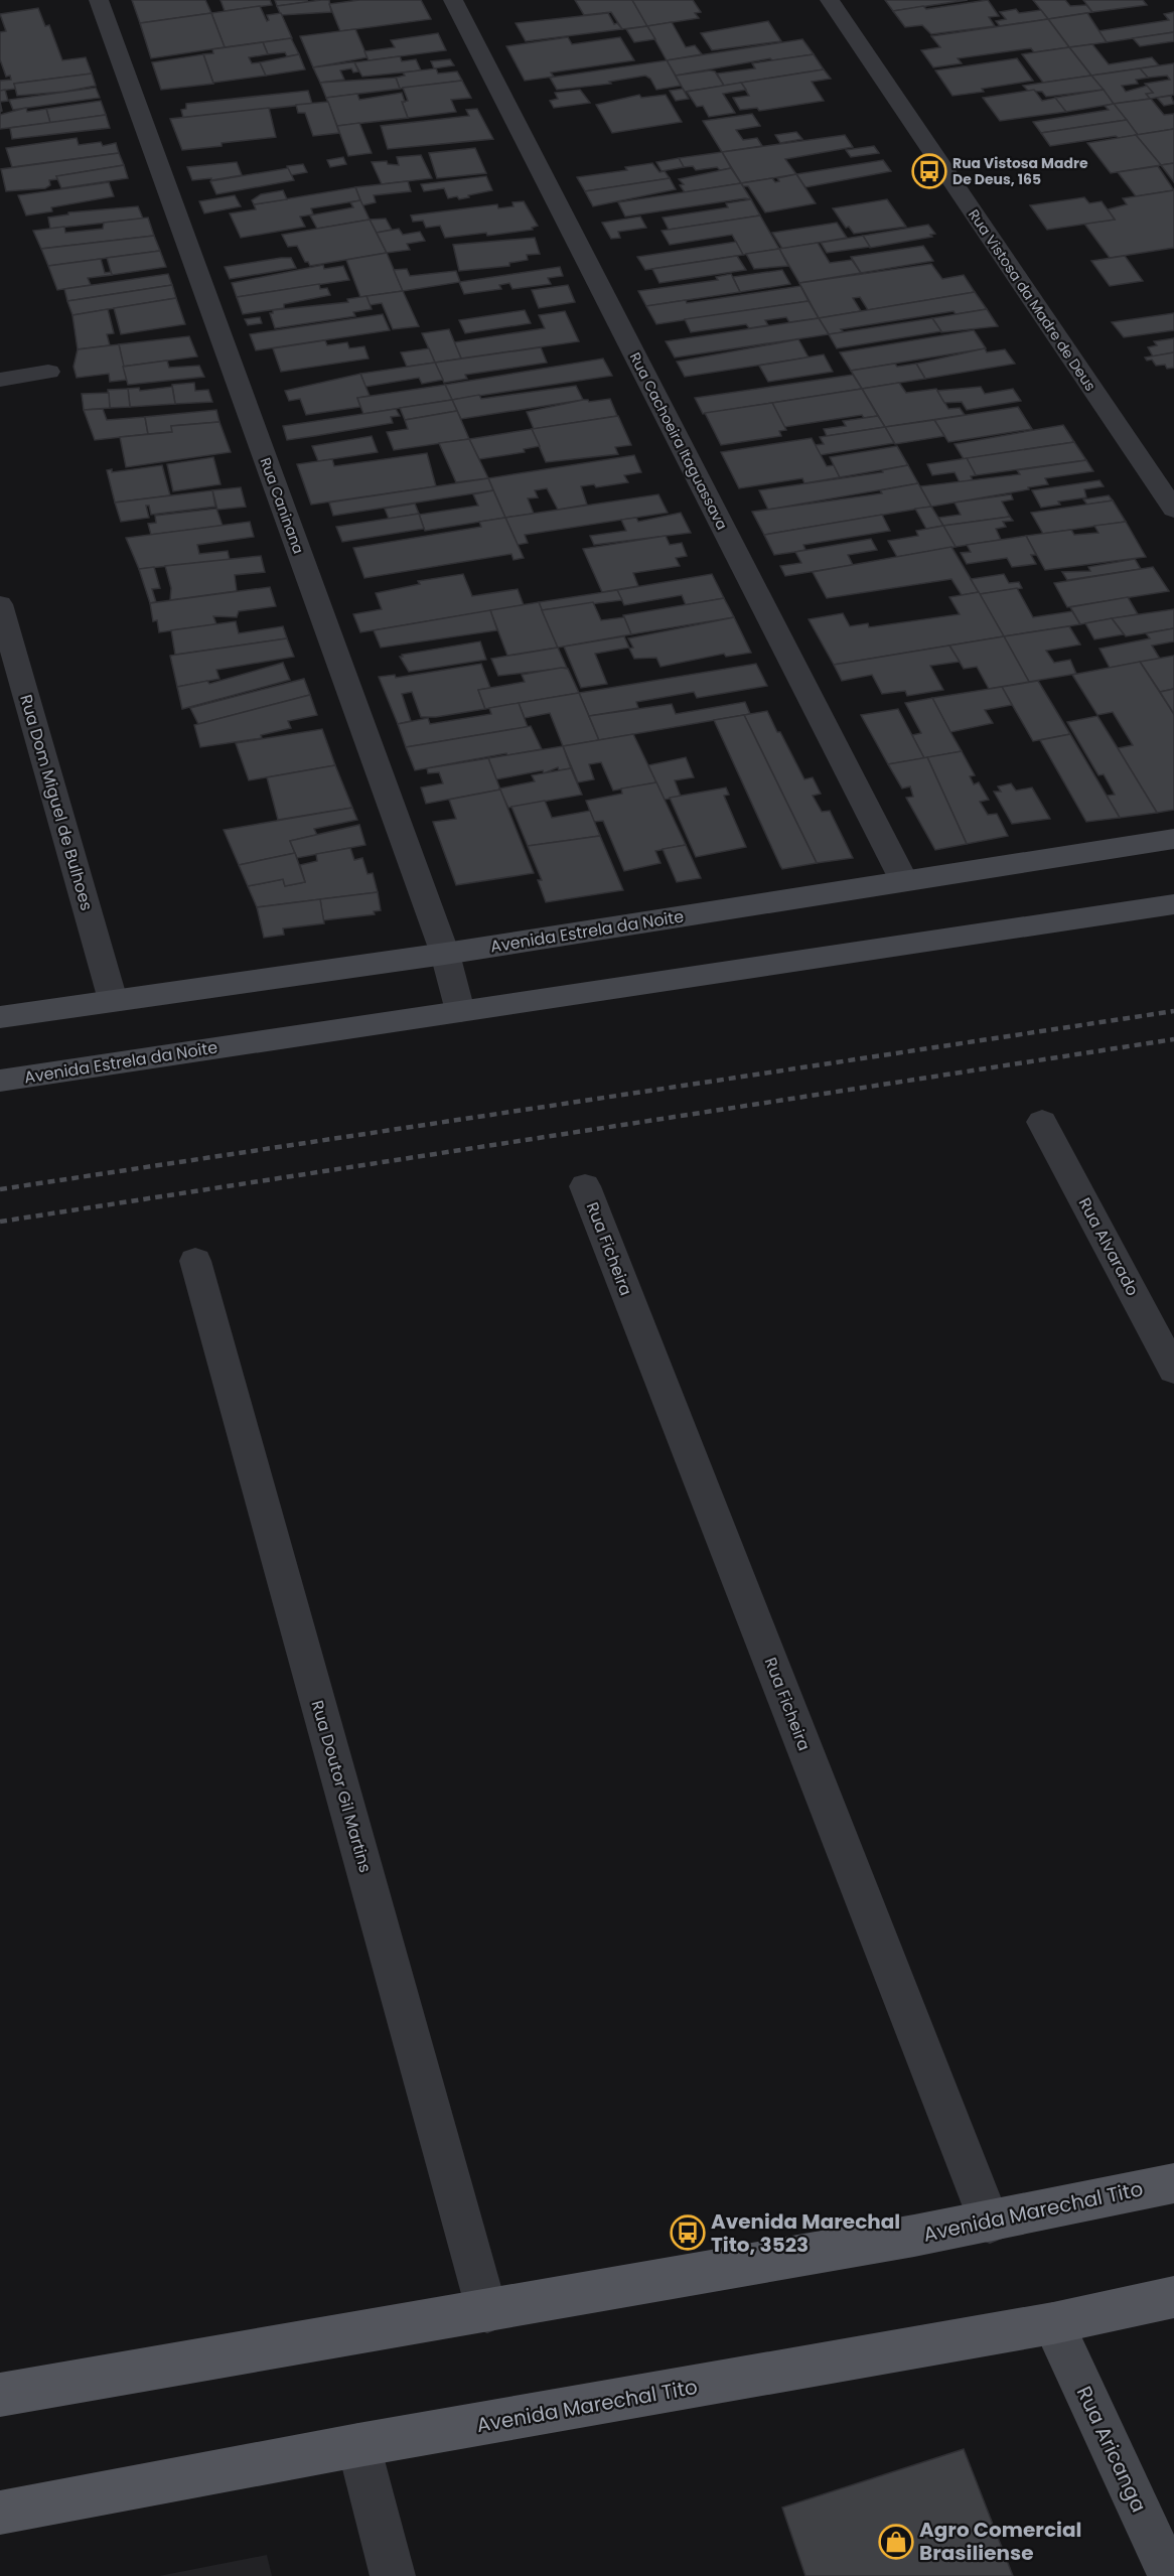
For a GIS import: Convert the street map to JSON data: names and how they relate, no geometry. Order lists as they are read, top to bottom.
{
  "streets": {
    "main road": ["Avenida Marechal Tito"],
    "street": [
      "Rua Vistosa da Madre de Deus",
      "Rua Cachoeira Itaguassava",
      "Rua Caninana",
      "Rua Dom Miguel de Bulhoes",
      "Avenida Estrela da Noite",
      "Rua Alvarado",
      "Rua Ficheira",
      "Rua Doutor Gil Martins",
      "Rua Aricanga"
    ]
  },
  "crossings": [
    ["Rua Cachoeira Itaguassava", "Avenida Estrela da Noite"],
    ["Rua Caninana", "Avenida Estrela da Noite"],
    ["Rua Dom Miguel de Bulhoes", "Avenida Estrela da Noite"],
    ["Rua Ficheira", "Avenida Marechal Tito"],
    ["Rua Doutor Gil Martins", "Avenida Marechal Tito"],
    ["Avenida Marechal Tito", "Rua Aricanga"]
  ],
  "places": {
    "bus stop": ["Rua Vistosa Madre De Deus, 165", "Avenida Marechal Tito, 3523"],
    "shop": ["Agro Comercial Brasiliense"]
  }
}
